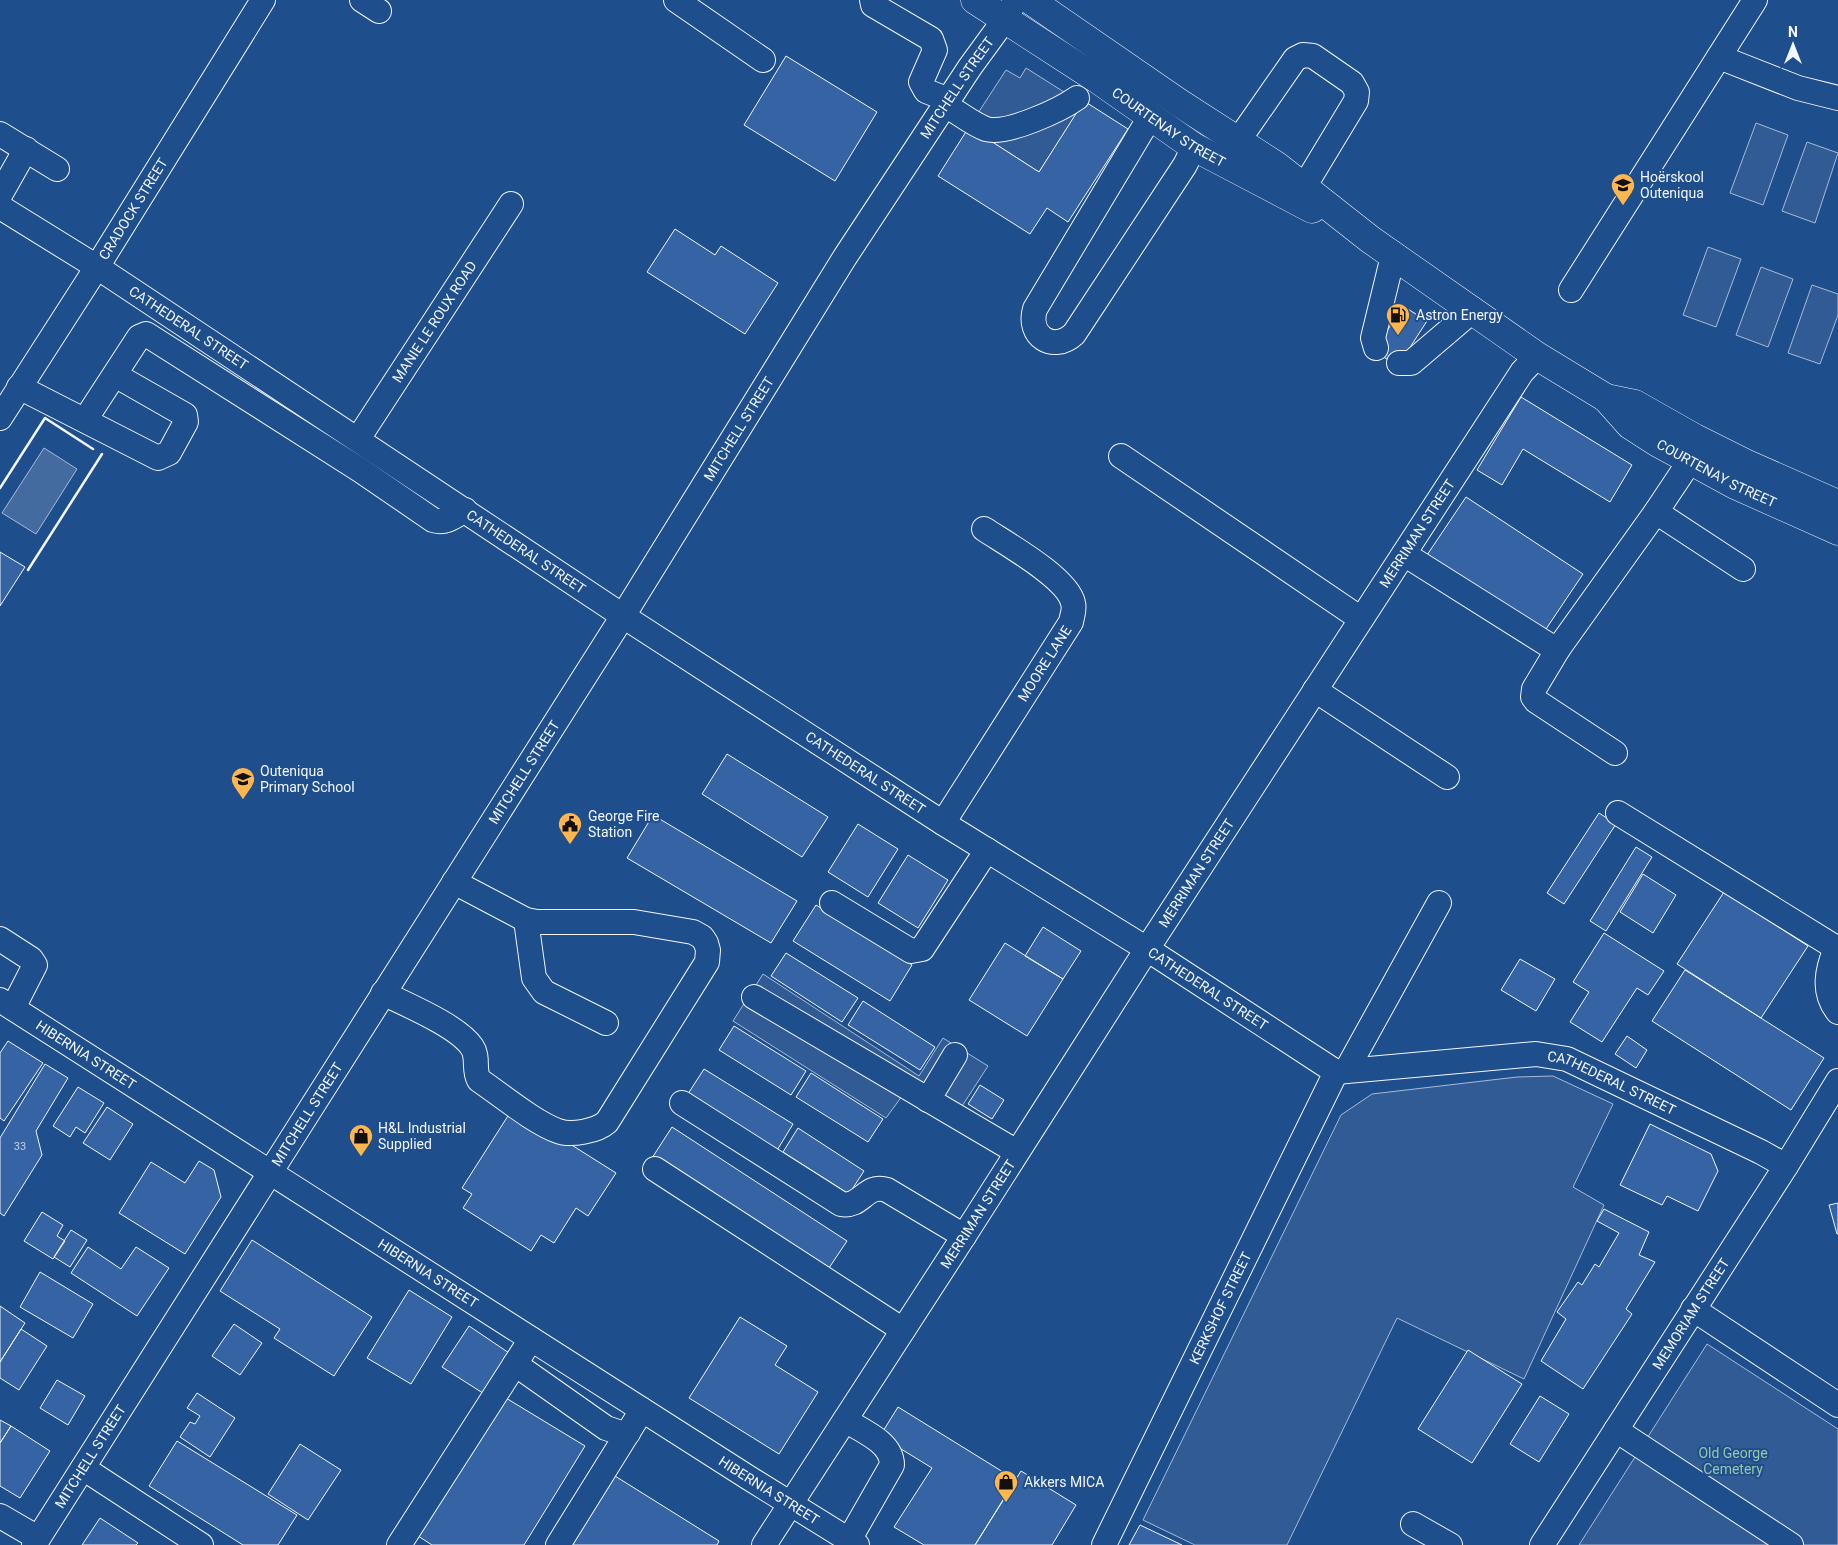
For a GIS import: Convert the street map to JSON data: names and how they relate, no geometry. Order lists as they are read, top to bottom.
{
  "streets": {
    "highway": ["COURTENAY STREET"],
    "street": [
      "MITCHELL STREET",
      "CRADOCK STREET",
      "MANIE LE ROUX ROAD",
      "CATHEDERAL STREET",
      "MERRIMAN STREET",
      "MOORE LANE",
      "HIBERNIA STREET",
      "KERKSHOF STREET",
      "MEMORIAM STREET"
    ]
  },
  "crossings": [
    ["MITCHELL STREET", "COURTENAY STREET"],
    ["MITCHELL STREET", "CATHEDERAL STREET"],
    ["MITCHELL STREET", "HIBERNIA STREET"],
    ["COURTENAY STREET", "MERRIMAN STREET"],
    ["CRADOCK STREET", "CATHEDERAL STREET"],
    ["MANIE LE ROUX ROAD", "CATHEDERAL STREET"],
    ["CATHEDERAL STREET", "MERRIMAN STREET"],
    ["CATHEDERAL STREET", "MOORE LANE"],
    ["CATHEDERAL STREET", "KERKSHOF STREET"],
    ["CATHEDERAL STREET", "MEMORIAM STREET"],
    ["MERRIMAN STREET", "HIBERNIA STREET"]
  ],
  "parks": ["Old George Cemetery"],
  "places": {
    "school or university": ["Hoërskool Outeniqua", "Outeniqua Primary School"],
    "fuel station": ["Astron Energy"],
    "public building": ["George Fire Station"],
    "shop": ["H&L Industrial Supplied", "Akkers MICA"]
  },
  "house_numbers": ["33"],
  "north": "top"
}
